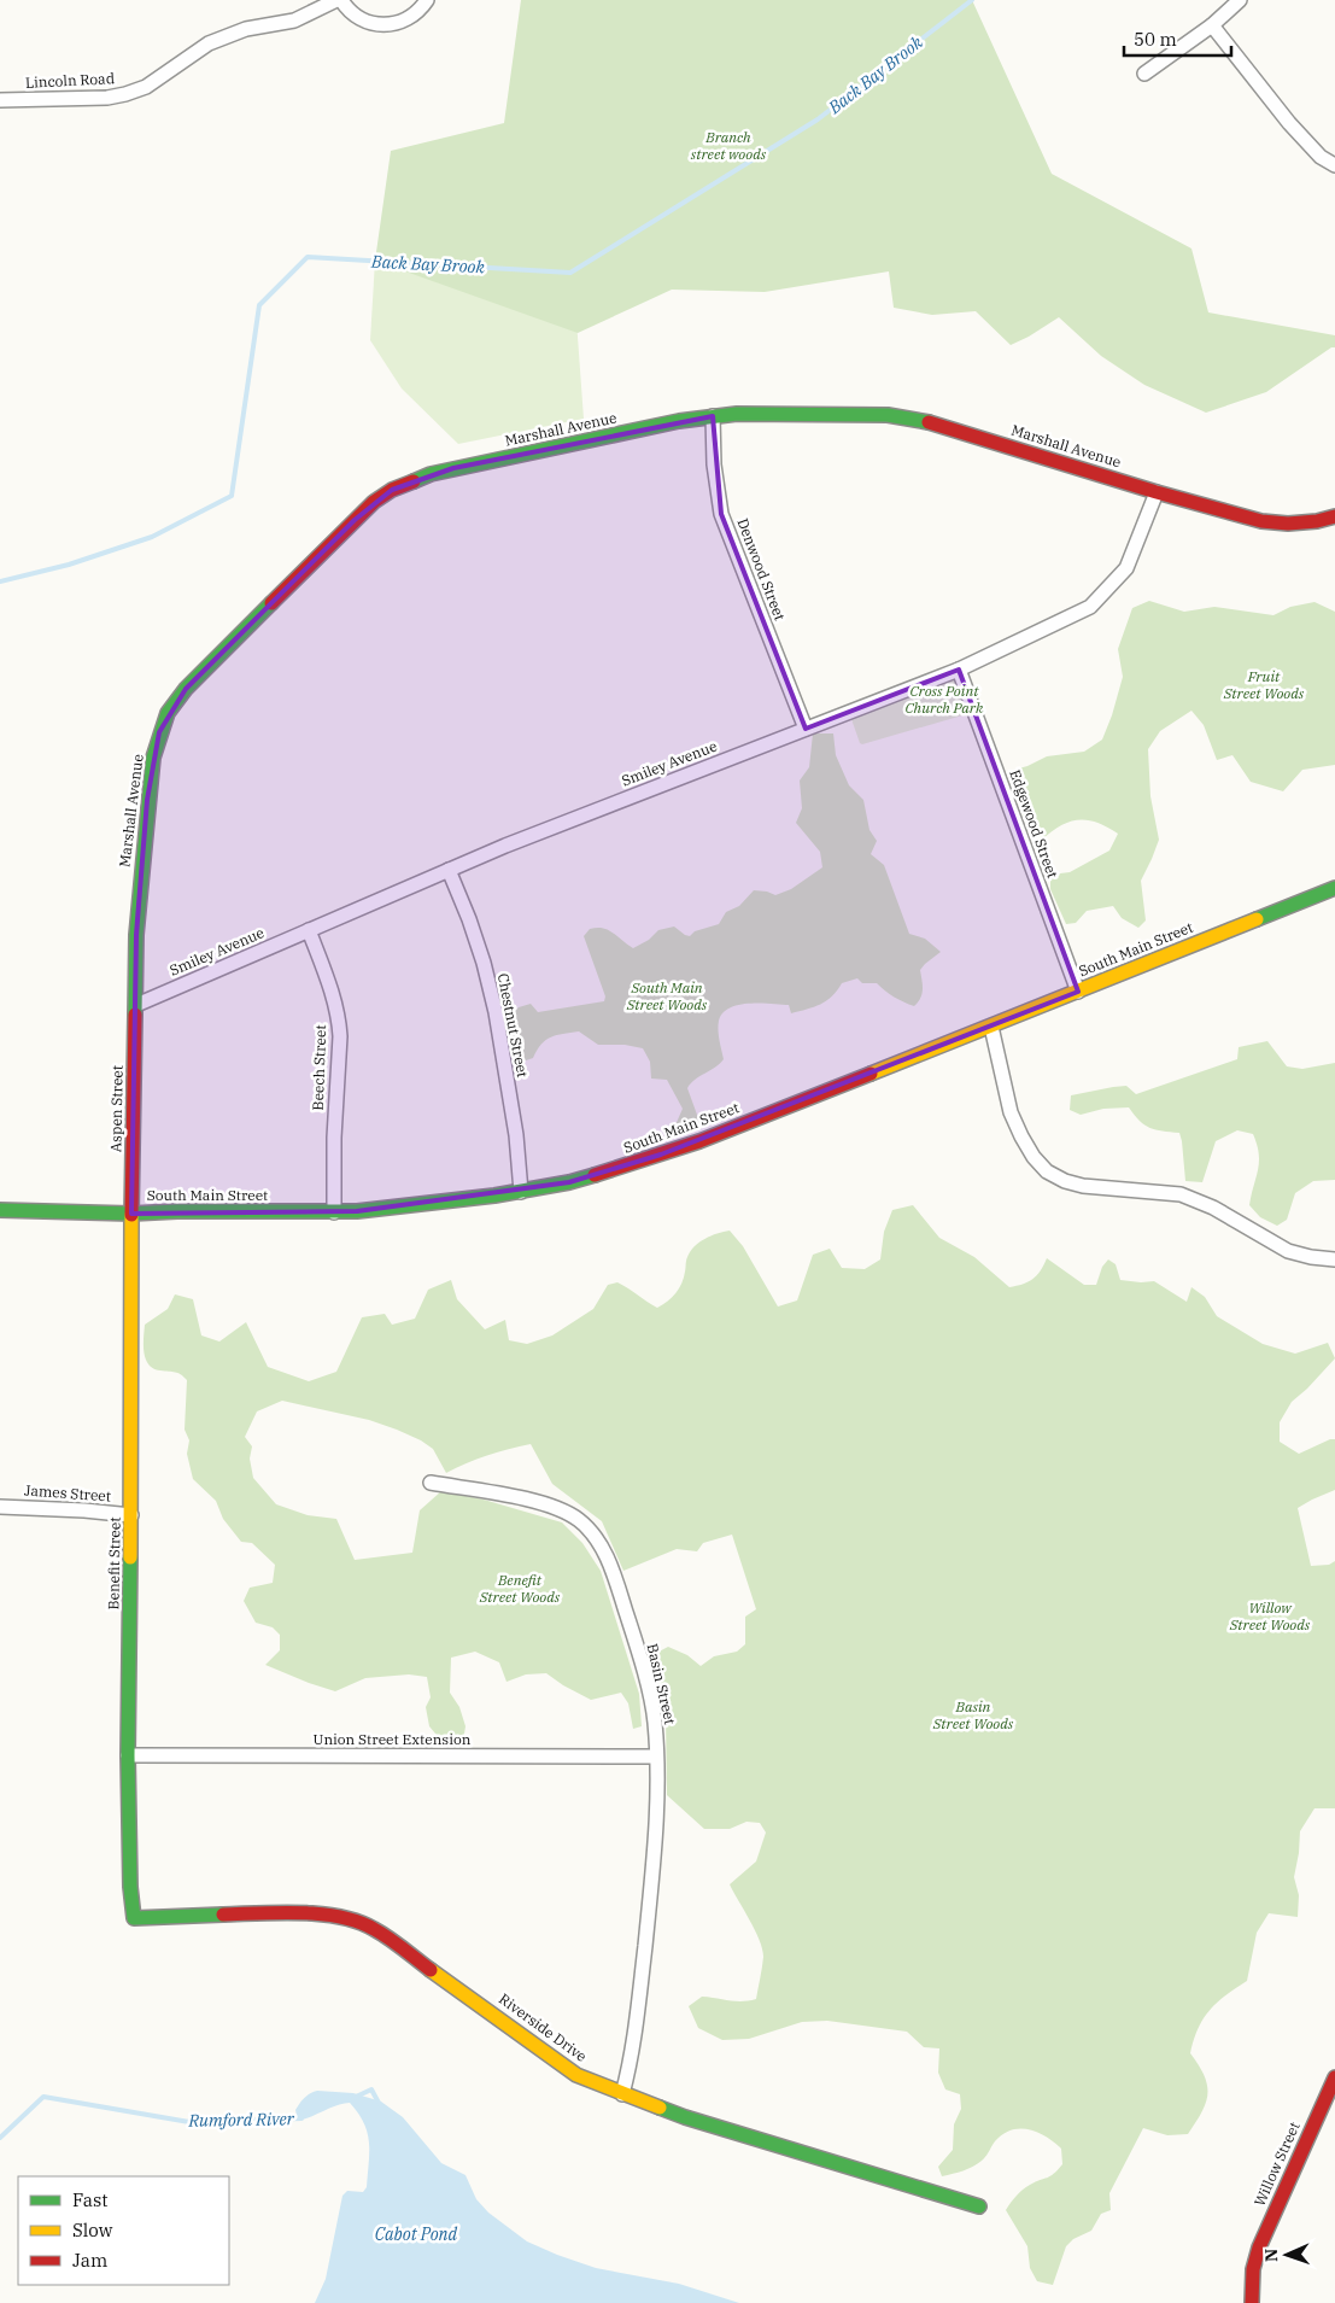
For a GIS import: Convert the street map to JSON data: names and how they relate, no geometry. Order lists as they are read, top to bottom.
{
  "streets": {
    "street": [
      "Lincoln Road",
      "Marshall Avenue",
      "Denwood Street",
      "Smiley Avenue",
      "Edgewood Street",
      "South Main Street",
      "Chestnut Street",
      "Beech Street",
      "Aspen Street",
      "James Street",
      "Benefit Street",
      "Basin Street",
      "Union Street Extension",
      "Riverside Drive",
      "Willow Street"
    ]
  },
  "crossings": [
    ["Marshall Avenue", "Denwood Street"],
    ["Marshall Avenue", "Smiley Avenue"],
    ["Marshall Avenue", "Aspen Street"],
    ["Denwood Street", "Smiley Avenue"],
    ["Smiley Avenue", "Edgewood Street"],
    ["Smiley Avenue", "Chestnut Street"],
    ["Smiley Avenue", "Beech Street"],
    ["Smiley Avenue", "Aspen Street"],
    ["Edgewood Street", "South Main Street"],
    ["South Main Street", "Chestnut Street"],
    ["South Main Street", "Beech Street"],
    ["South Main Street", "Aspen Street"],
    ["South Main Street", "Benefit Street"],
    ["Aspen Street", "Benefit Street"],
    ["James Street", "Benefit Street"],
    ["Benefit Street", "Union Street Extension"],
    ["Benefit Street", "Riverside Drive"],
    ["Basin Street", "Union Street Extension"],
    ["Basin Street", "Riverside Drive"]
  ],
  "water": ["Back Bay Brook", "Rumford River", "Cabot Pond"],
  "parks": [
    "Branch street woods",
    "Fruit Street Woods",
    "Cross Point Church Park",
    "South Main Street Woods",
    "Benefit Street Woods",
    "Willow Street Woods",
    "Basin Street Woods"
  ],
  "legend": ["Fast", "Slow", "Jam"],
  "scale_bar": "50 m",
  "north": "left"
}
